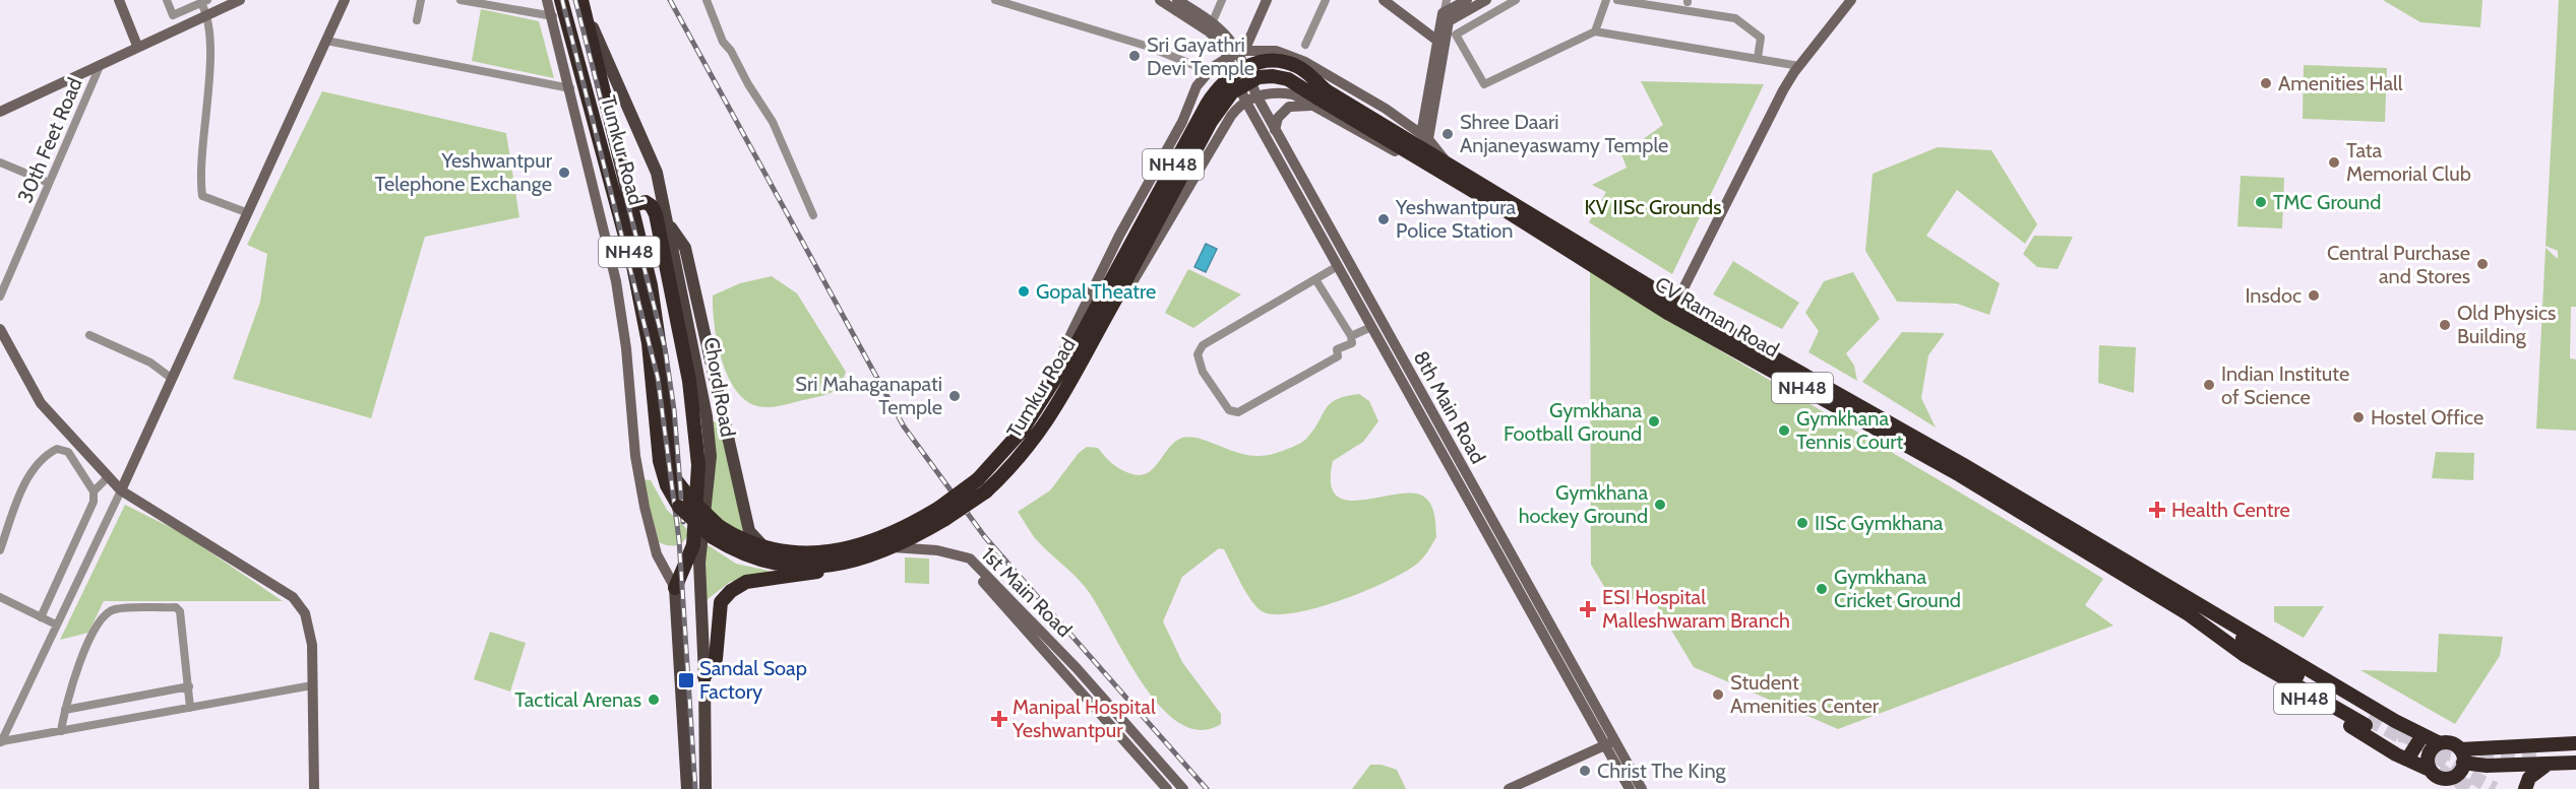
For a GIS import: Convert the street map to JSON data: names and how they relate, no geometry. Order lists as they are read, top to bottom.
{
  "streets": {
    "highway": ["Tumkur Road", "NH48", "CV Raman Road"],
    "main road": ["Chord Road", "8th Main Road", "1st Main Road"],
    "street": ["30th Feet Road"]
  },
  "crossings": [
    ["Tumkur Road", "NH48"],
    ["Tumkur Road", "Chord Road"],
    ["Tumkur Road", "8th Main Road"],
    ["NH48", "CV Raman Road"]
  ],
  "parks": ["KV IISc Grounds"],
  "places": {
    "other": [
      "Sri Gayathri Devi Temple",
      "Amenities Hall",
      "Shree Daari Anjaneyaswamy Temple",
      "Tata Memorial Club",
      "Yeshwantpur Telephone Exchange",
      "TMC Ground",
      "Yeshwantpura Police Station",
      "Central Purchase and Stores",
      "Gopal Theatre",
      "Insdoc",
      "Old Physics Building",
      "Indian Institute of Science",
      "Sri Mahaganapati Temple",
      "Hostel Office",
      "Gymkhana Football Ground",
      "Gymkhana Tennis Court",
      "Gymkhana hockey Ground",
      "IISc Gymkhana",
      "Gymkhana Cricket Ground",
      "Student Amenities Center",
      "Tactical Arenas",
      "Christ The King"
    ],
    "health": ["Health Centre", "ESI Hospital Malleshwaram Branch", "Manipal Hospital Yeshwantpur"],
    "transit": ["Sandal Soap Factory"]
  }
}
